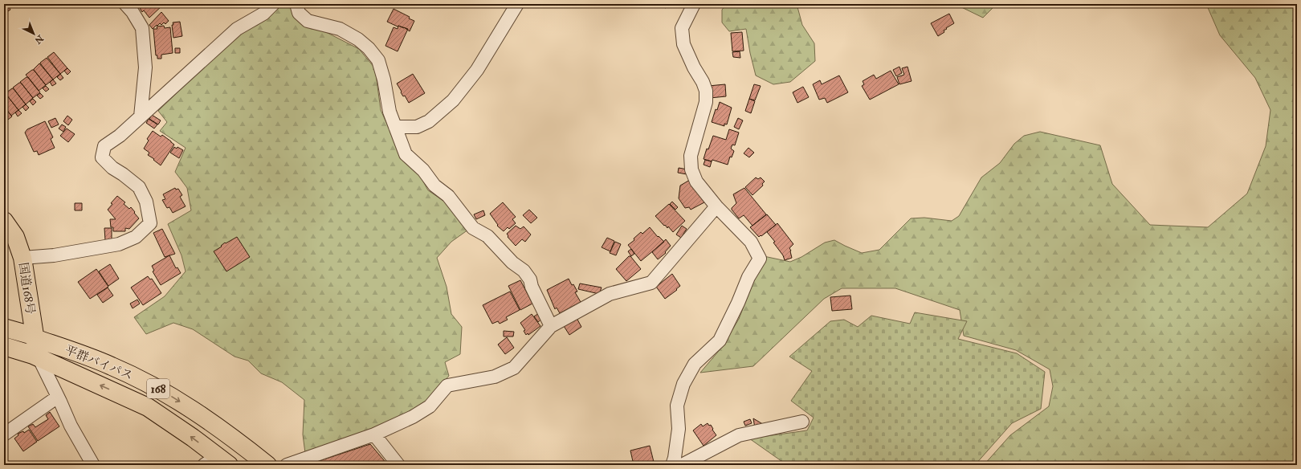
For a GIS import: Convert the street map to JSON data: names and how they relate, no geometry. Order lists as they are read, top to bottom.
{
  "streets": {
    "highway": ["国道168号", "平群バイパス", "168"]
  },
  "crossings": [
    ["国道168号", "平群バイパス"]
  ],
  "north": "bottom right"
}
